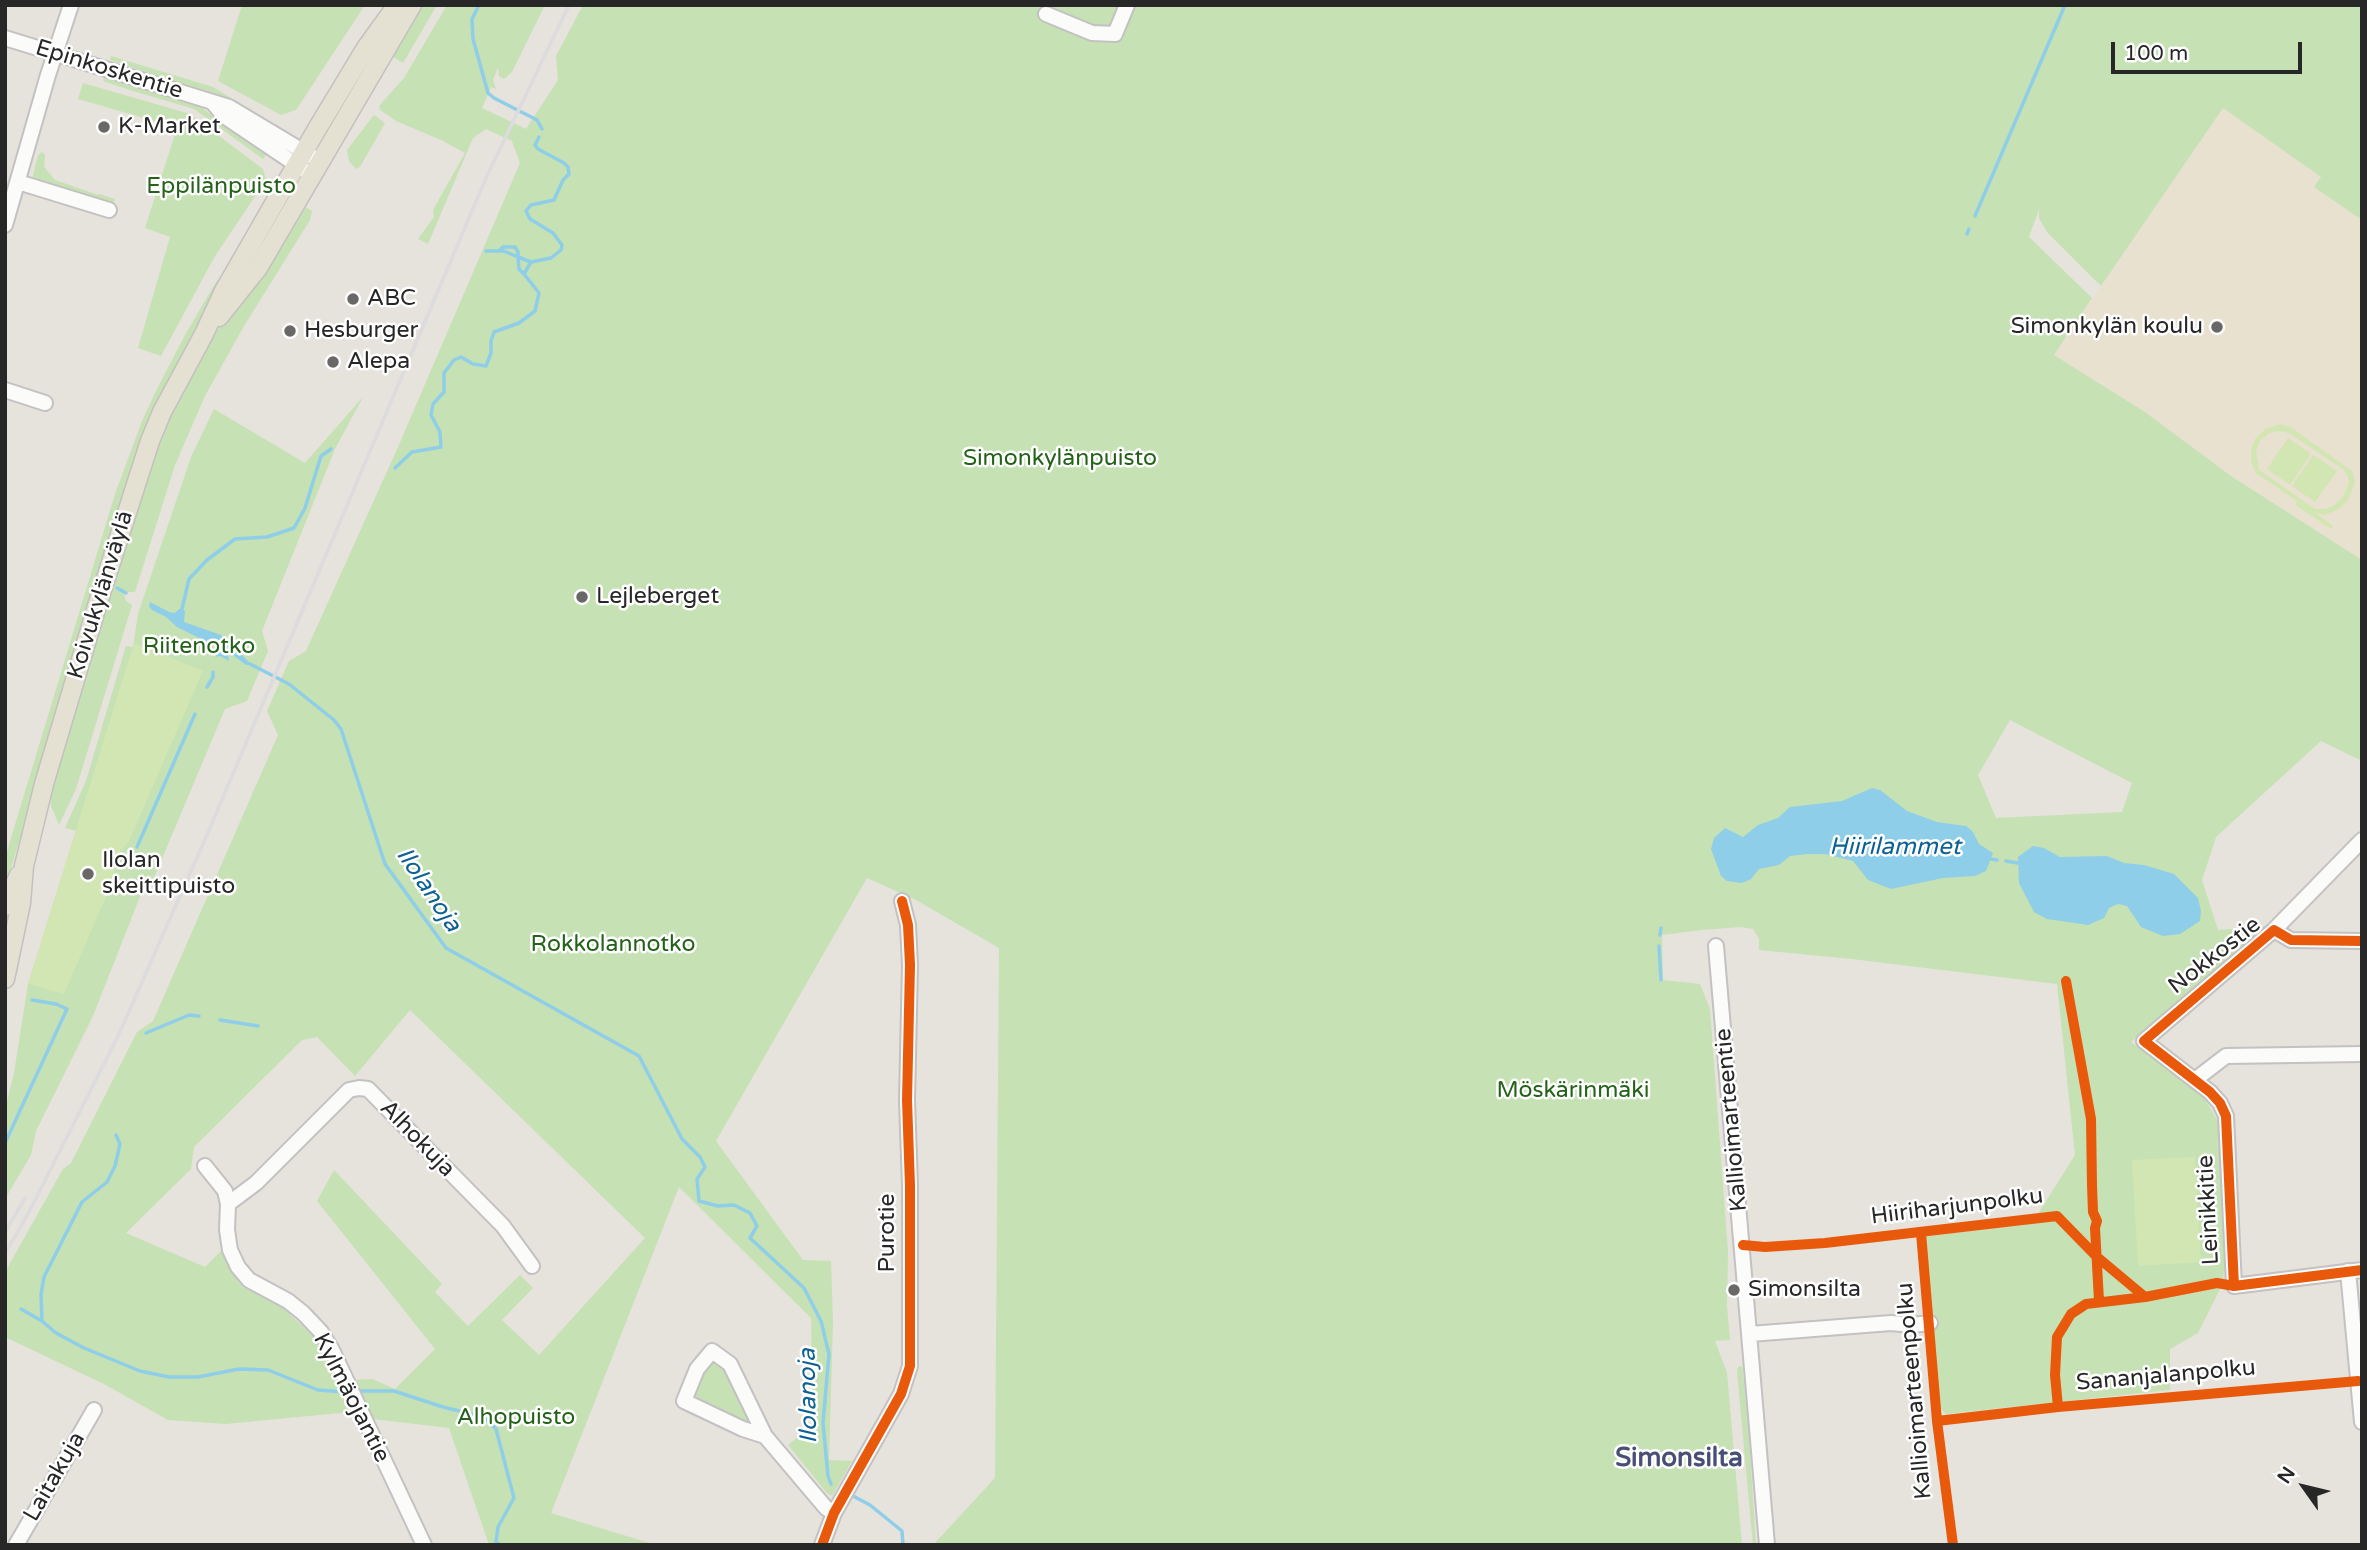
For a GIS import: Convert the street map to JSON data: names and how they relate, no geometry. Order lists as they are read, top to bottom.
{
  "streets": {
    "main road": ["Koivukylänväylä"],
    "street": [
      "Epinkoskentie",
      "Nokkostie",
      "Kallioimarteentie",
      "Alhokuja",
      "Leinikkitie",
      "Purotie",
      "Kylmäojantie",
      "Laitakuja"
    ],
    "cycle path": ["Hiiriharjunpolku", "Sananjalanpolku"]
  },
  "crossings": [
    ["Epinkoskentie", "Koivukylänväylä"],
    ["Nokkostie", "Leinikkitie"],
    ["Alhokuja", "Kylmäojantie"]
  ],
  "districts": ["Simonsilta"],
  "water": ["Hiirilammet", "Ilolanoja"],
  "parks": [
    "Eppilänpuisto",
    "Simonkylänpuisto",
    "Riitenotko",
    "Rokkolannotko",
    "Möskärinmäki",
    "Alhopuisto"
  ],
  "places": [
    "K-Market",
    "ABC",
    "Simonkylän koulu",
    "Hesburger",
    "Alepa",
    "Lejleberget",
    "Ilolan skeittipuisto",
    "Simonsilta"
  ],
  "scale_bar": "100 m",
  "north": "top left"
}
